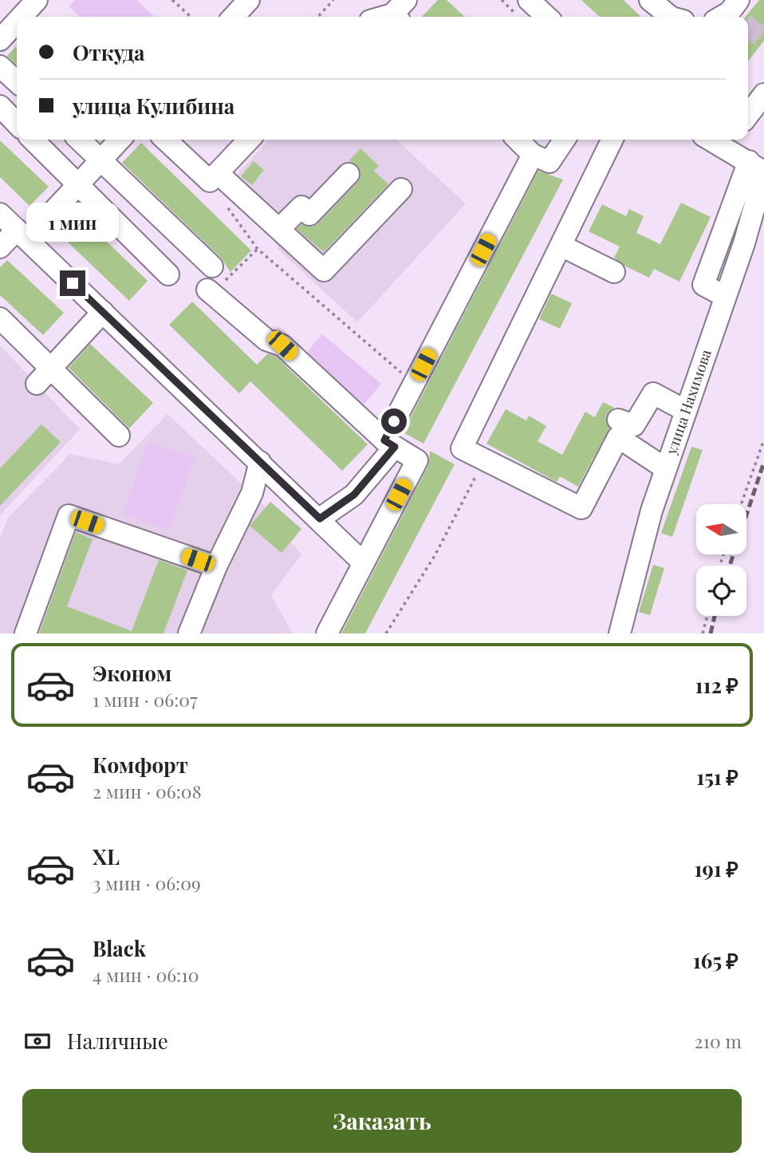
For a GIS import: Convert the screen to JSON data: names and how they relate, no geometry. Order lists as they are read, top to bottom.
{
  "streets": {
    "street": ["улица Нахимова"]
  },
  "north": "left",
  "page": {
    "banner": ["Откуда", "улица Кулибина"],
    "bubble": "1 мин",
    "list": [
      {
        "name": "Эконом",
        "note": "1 мин · 06:07",
        "value": "112 ₽"
      },
      {
        "name": "Комфорт",
        "note": "2 мин · 06:08",
        "value": "151 ₽"
      },
      {
        "name": "XL",
        "note": "3 мин · 06:09",
        "value": "191 ₽"
      },
      {
        "name": "Black",
        "note": "4 мин · 06:10",
        "value": "165 ₽"
      }
    ],
    "pay": ["Наличные", "210 m"],
    "buttons": "Заказать"
  }
}
